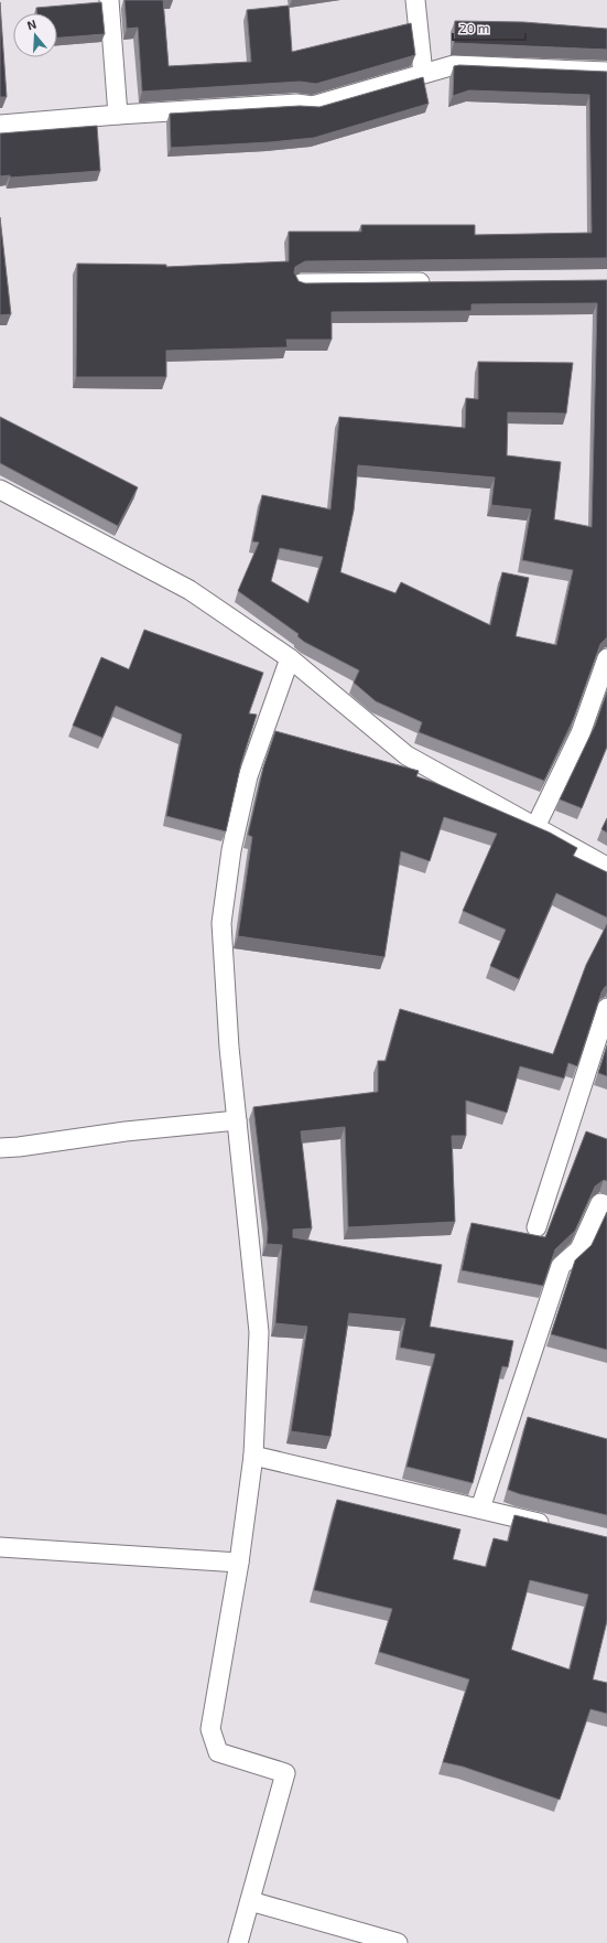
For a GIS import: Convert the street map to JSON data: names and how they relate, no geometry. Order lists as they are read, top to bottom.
{
  "scale_bar": "20 m",
  "north": "top"
}
